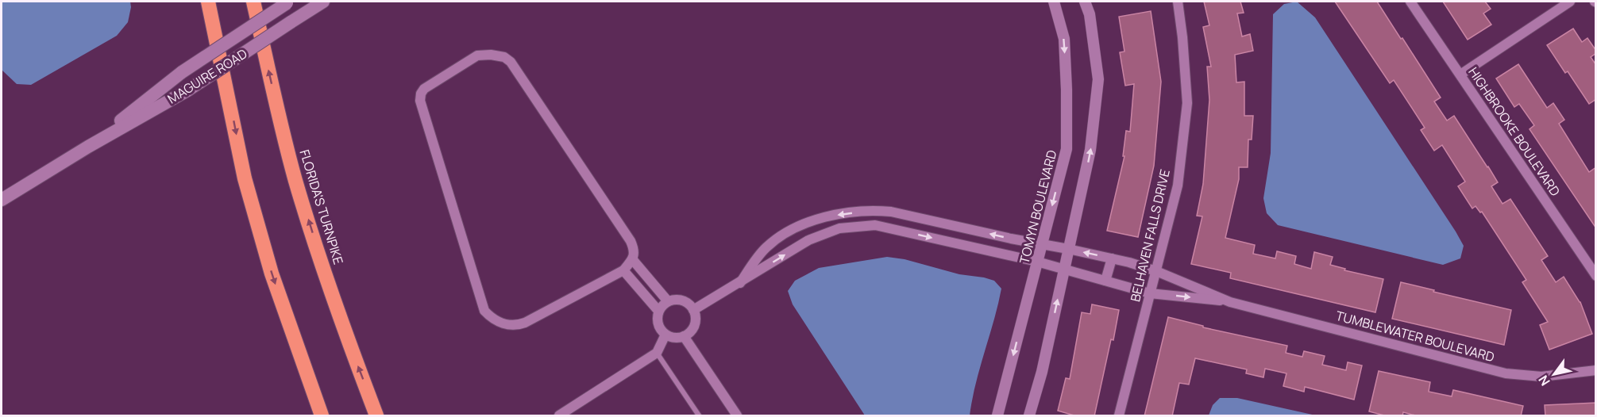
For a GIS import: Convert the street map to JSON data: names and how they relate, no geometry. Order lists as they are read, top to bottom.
{
  "streets": {
    "highway": ["FLORIDA'S TURNPIKE"],
    "main road": ["MAGUIRE ROAD"],
    "street": [
      "HIGHBROOKE BOULEVARD",
      "TOMYN BOULEVARD",
      "BELHAVEN FALLS DRIVE",
      "TUMBLEWATER BOULEVARD"
    ]
  },
  "crossings": [
    ["TOMYN BOULEVARD", "TUMBLEWATER BOULEVARD"],
    ["BELHAVEN FALLS DRIVE", "TUMBLEWATER BOULEVARD"]
  ],
  "north": "bottom left"
}
